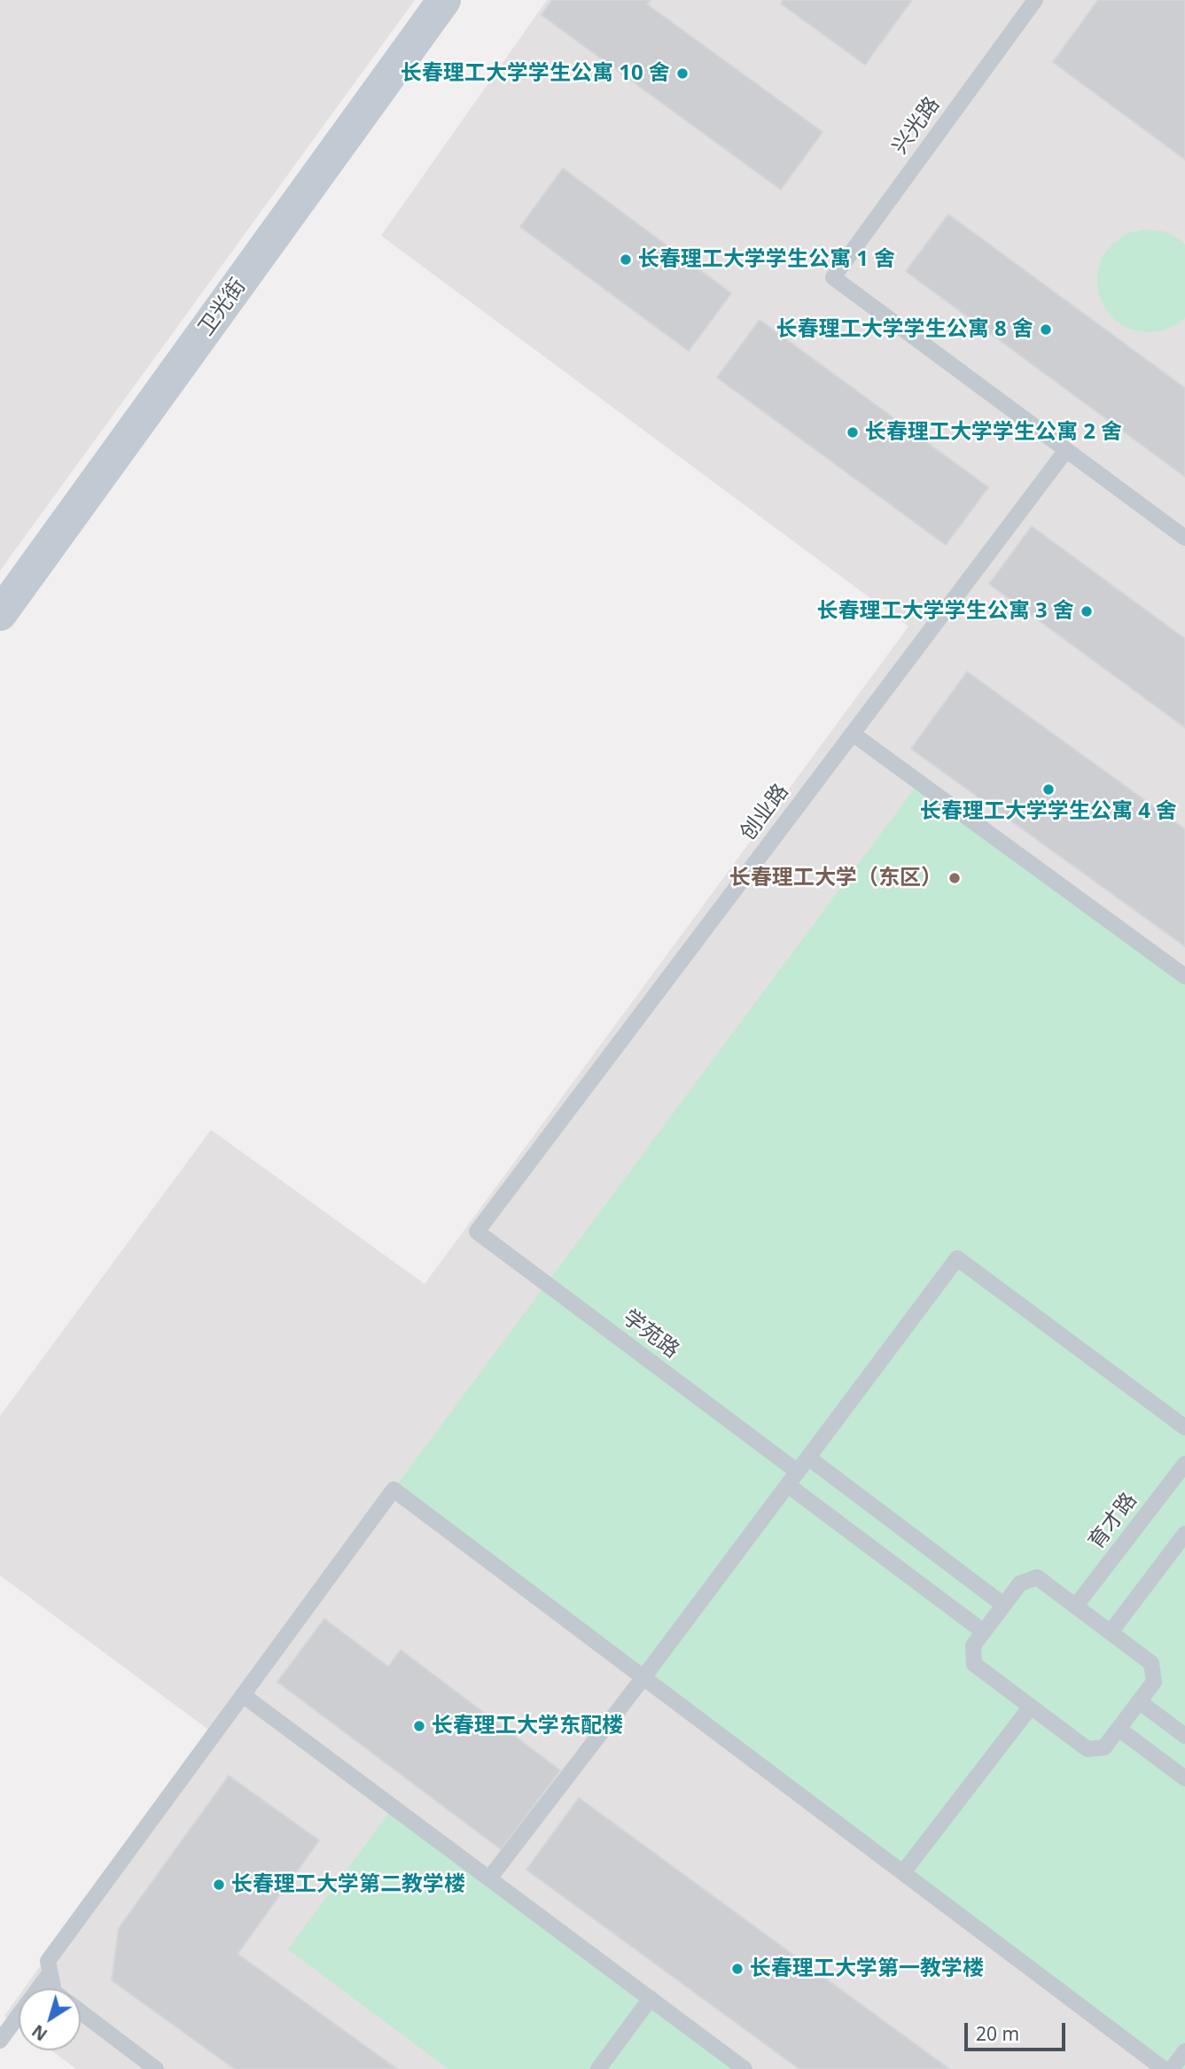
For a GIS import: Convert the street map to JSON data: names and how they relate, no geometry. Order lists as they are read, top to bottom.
{
  "streets": {
    "main road": ["卫光街"],
    "lane": [
      "兴光路",
      "创业路",
      "学苑路",
      "育才路"
    ]
  },
  "crossings": [
    ["兴光路", "创业路"],
    ["创业路", "学苑路"]
  ],
  "places": [
    "长春理工大学学生公寓 10 舍",
    "长春理工大学学生公寓 1 舍",
    "长春理工大学学生公寓 8 舍",
    "长春理工大学学生公寓 2 舍",
    "长春理工大学学生公寓 3 舍",
    "长春理工大学学生公寓 4 舍",
    "长春理工大学（东区）",
    "长春理工大学东配楼",
    "长春理工大学第二教学楼",
    "长春理工大学第一教学楼"
  ],
  "scale_bar": "20 m",
  "north": "bottom left"
}
